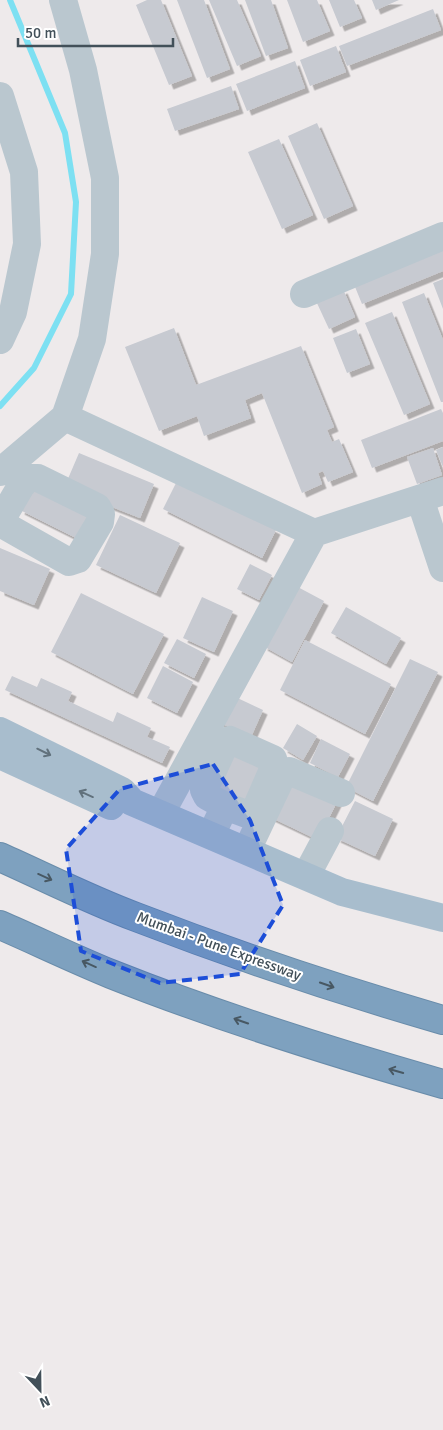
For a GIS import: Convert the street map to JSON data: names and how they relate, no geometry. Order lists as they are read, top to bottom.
{
  "streets": {
    "highway": ["Mumbai - Pune Expressway"]
  },
  "scale_bar": "50 m",
  "north": "bottom"
}
